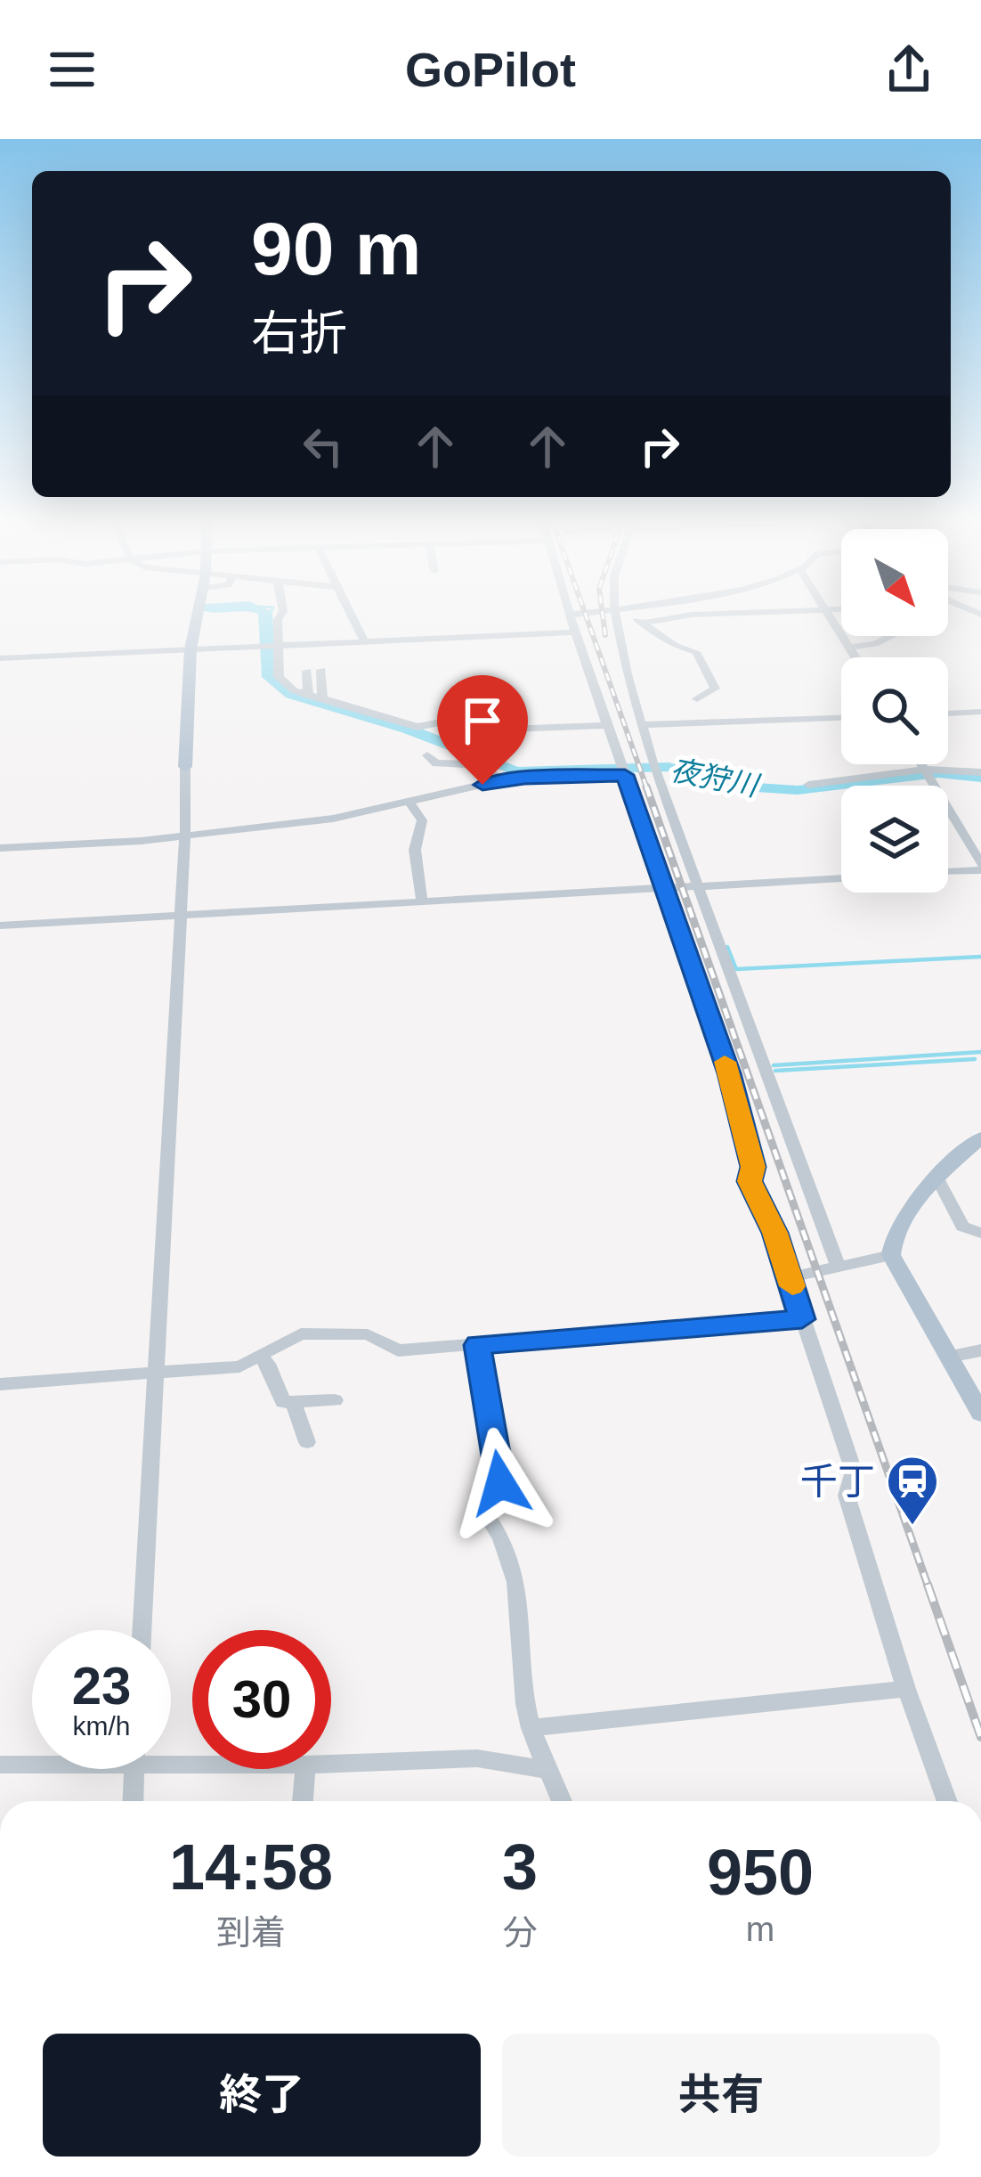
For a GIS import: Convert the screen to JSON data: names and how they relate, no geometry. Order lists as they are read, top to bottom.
{
  "water": ["夜狩川"],
  "places": {
    "station": ["千丁"]
  },
  "north": "bottom right",
  "page": {
    "header": "GoPilot",
    "turn": ["90 m", "右折"],
    "speed": "23 km/h",
    "limit": "30",
    "eta": [
      "14:58",
      "到着",
      "3",
      "分",
      "950",
      "m"
    ],
    "buttons": ["終了", "共有"]
  }
}
